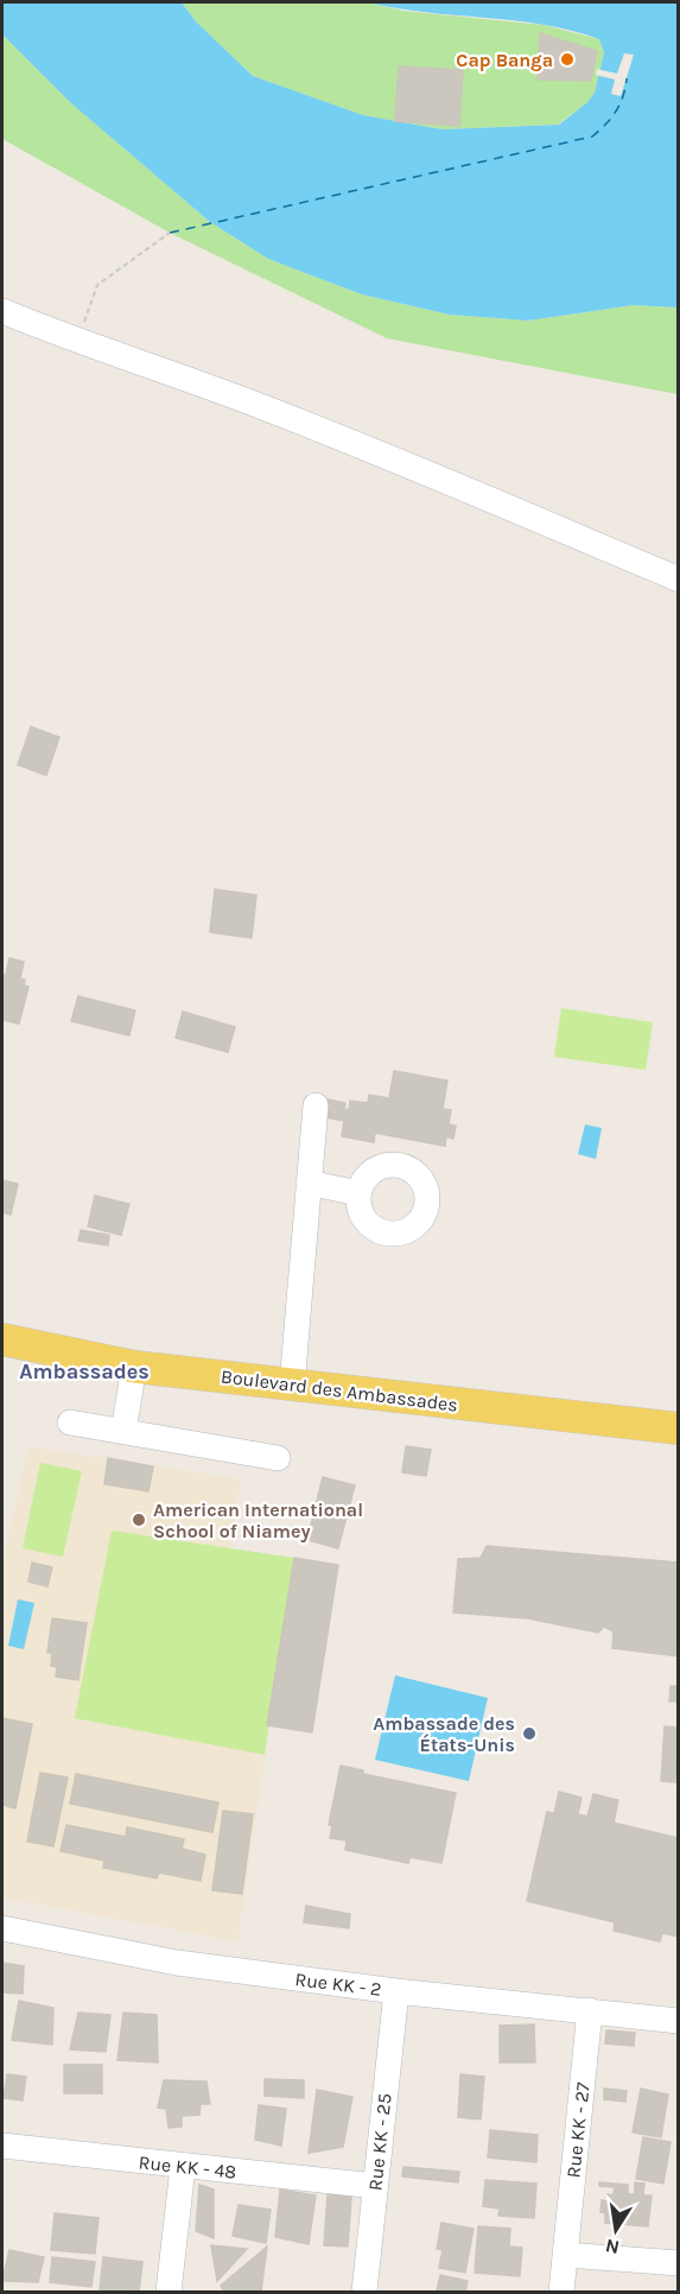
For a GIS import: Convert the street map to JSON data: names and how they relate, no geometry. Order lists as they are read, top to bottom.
{
  "streets": {
    "main road": ["Boulevard des Ambassades"],
    "street": [
      "Rue KK - 2",
      "Rue KK - 27",
      "Rue KK - 25",
      "Rue KK - 48"
    ]
  },
  "crossings": [
    ["Rue KK - 2", "Rue KK - 27"],
    ["Rue KK - 2", "Rue KK - 25"],
    ["Rue KK - 25", "Rue KK - 48"]
  ],
  "districts": ["Ambassades"],
  "places": ["Cap Banga", "American International School of Niamey", "Ambassade des États-Unis"],
  "north": "bottom"
}
